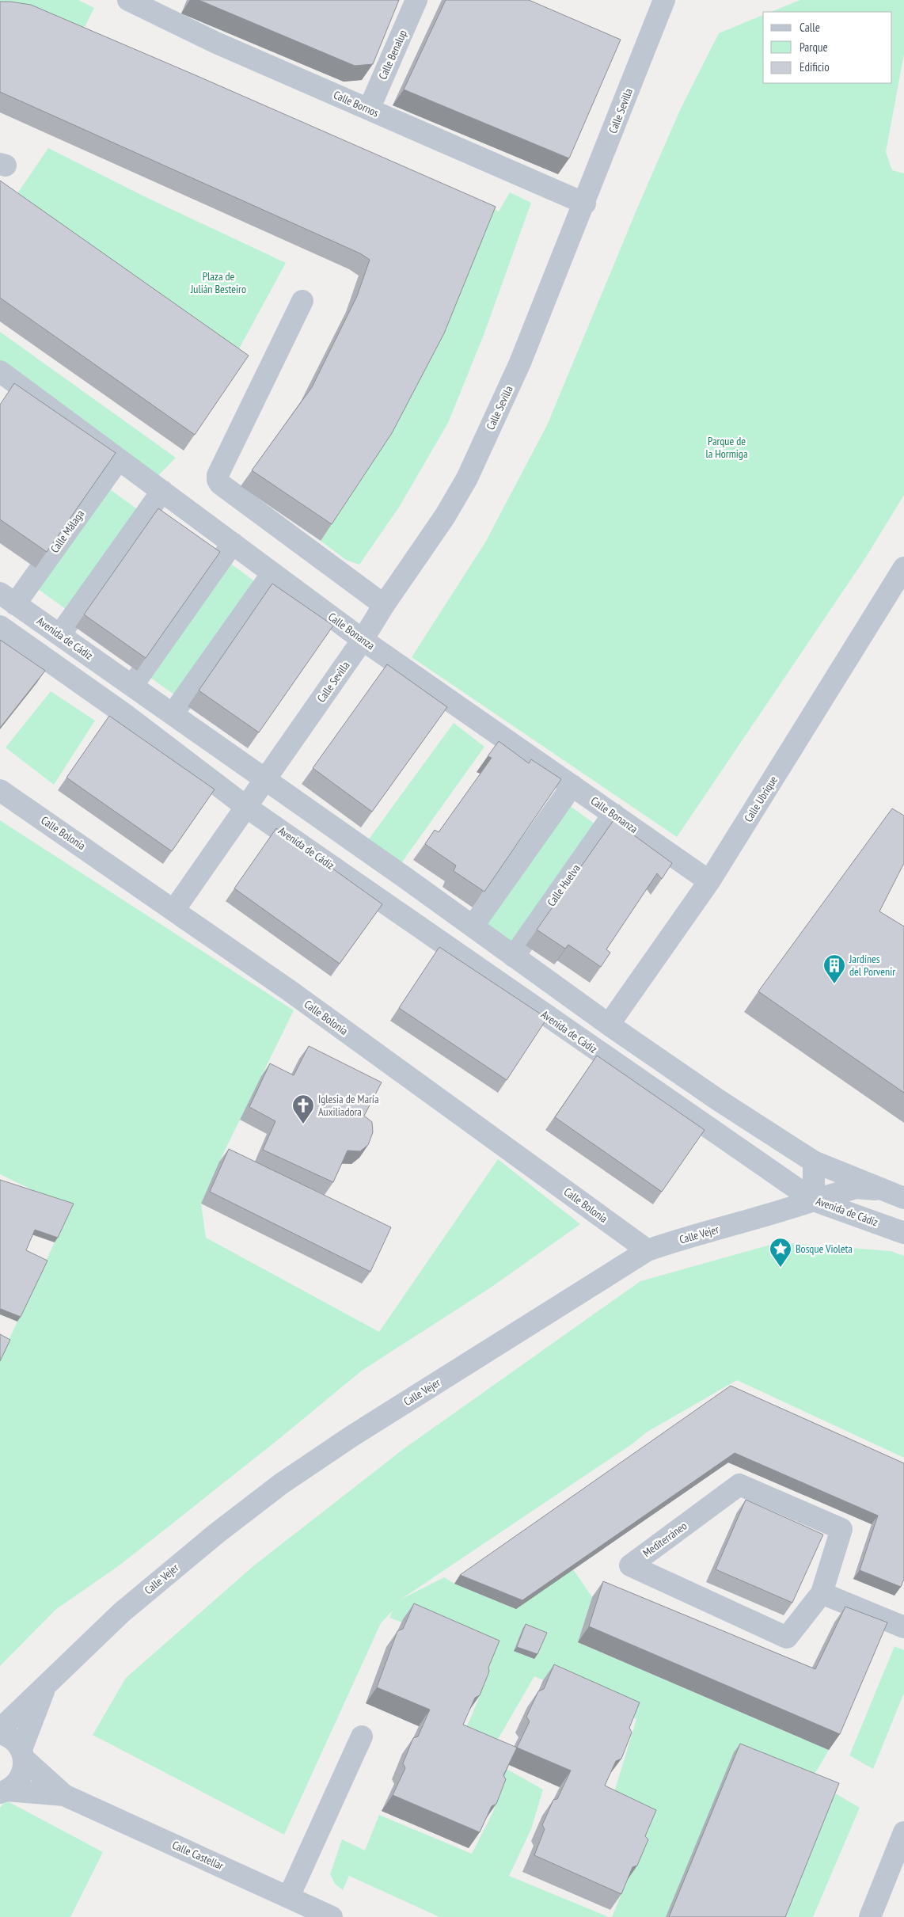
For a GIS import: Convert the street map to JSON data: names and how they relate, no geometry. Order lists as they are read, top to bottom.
{
  "streets": {
    "street": [
      "Calle Benalup",
      "Calle Bornos",
      "Calle Sevilla",
      "Calle Málaga",
      "Calle Bonanza",
      "Avenida de Cádiz",
      "Calle Ubrique",
      "Calle Bolonia",
      "Calle Huelva",
      "Calle Vejer",
      "Mediterráneo",
      "Calle Castellar"
    ]
  },
  "crossings": [
    ["Calle Benalup", "Calle Bornos"],
    ["Calle Bornos", "Calle Sevilla"],
    ["Calle Sevilla", "Calle Bonanza"],
    ["Calle Sevilla", "Avenida de Cádiz"],
    ["Calle Málaga", "Calle Bonanza"],
    ["Calle Málaga", "Avenida de Cádiz"],
    ["Calle Bonanza", "Calle Ubrique"],
    ["Calle Bonanza", "Calle Huelva"],
    ["Avenida de Cádiz", "Calle Ubrique"],
    ["Avenida de Cádiz", "Calle Huelva"],
    ["Avenida de Cádiz", "Calle Vejer"],
    ["Calle Bolonia", "Calle Vejer"],
    ["Calle Vejer", "Calle Castellar"]
  ],
  "parks": ["Plaza de Julián Besteiro", "Parque de la Hormiga"],
  "places": {
    "building": ["Jardínes del Porvenir"],
    "church": ["Iglesia de María Auxiliadora"],
    "place": ["Bosque Violeta"]
  },
  "legend": ["Calle", "Parque", "Edificio"]
}
